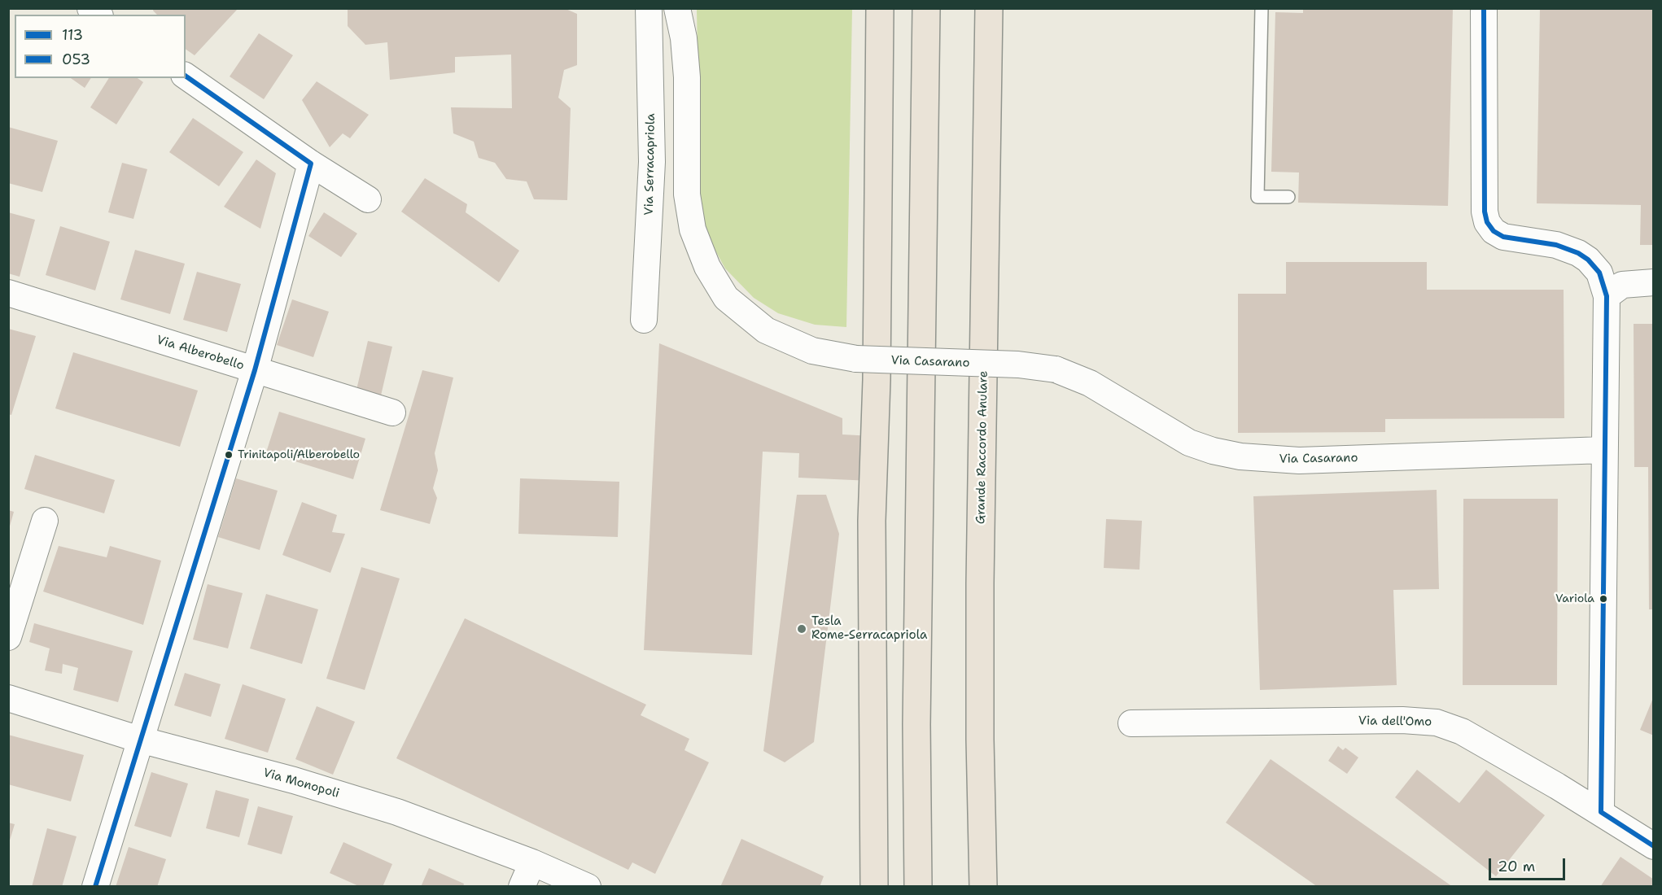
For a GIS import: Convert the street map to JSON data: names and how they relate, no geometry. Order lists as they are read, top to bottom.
{
  "streets": {
    "highway": ["Grande Raccordo Anulare"],
    "street": [
      "Via Serracapriola",
      "Via Alberobello",
      "Via Casarano",
      "Via dell'Omo",
      "Via Monopoli"
    ]
  },
  "places": ["Trinitapoli/Alberobello", "Variola", "Tesla Rome-Serracapriola"],
  "lines": ["transit line 113", "transit line 053"],
  "legend": ["113", "053"],
  "scale_bar": "20 m"
}
